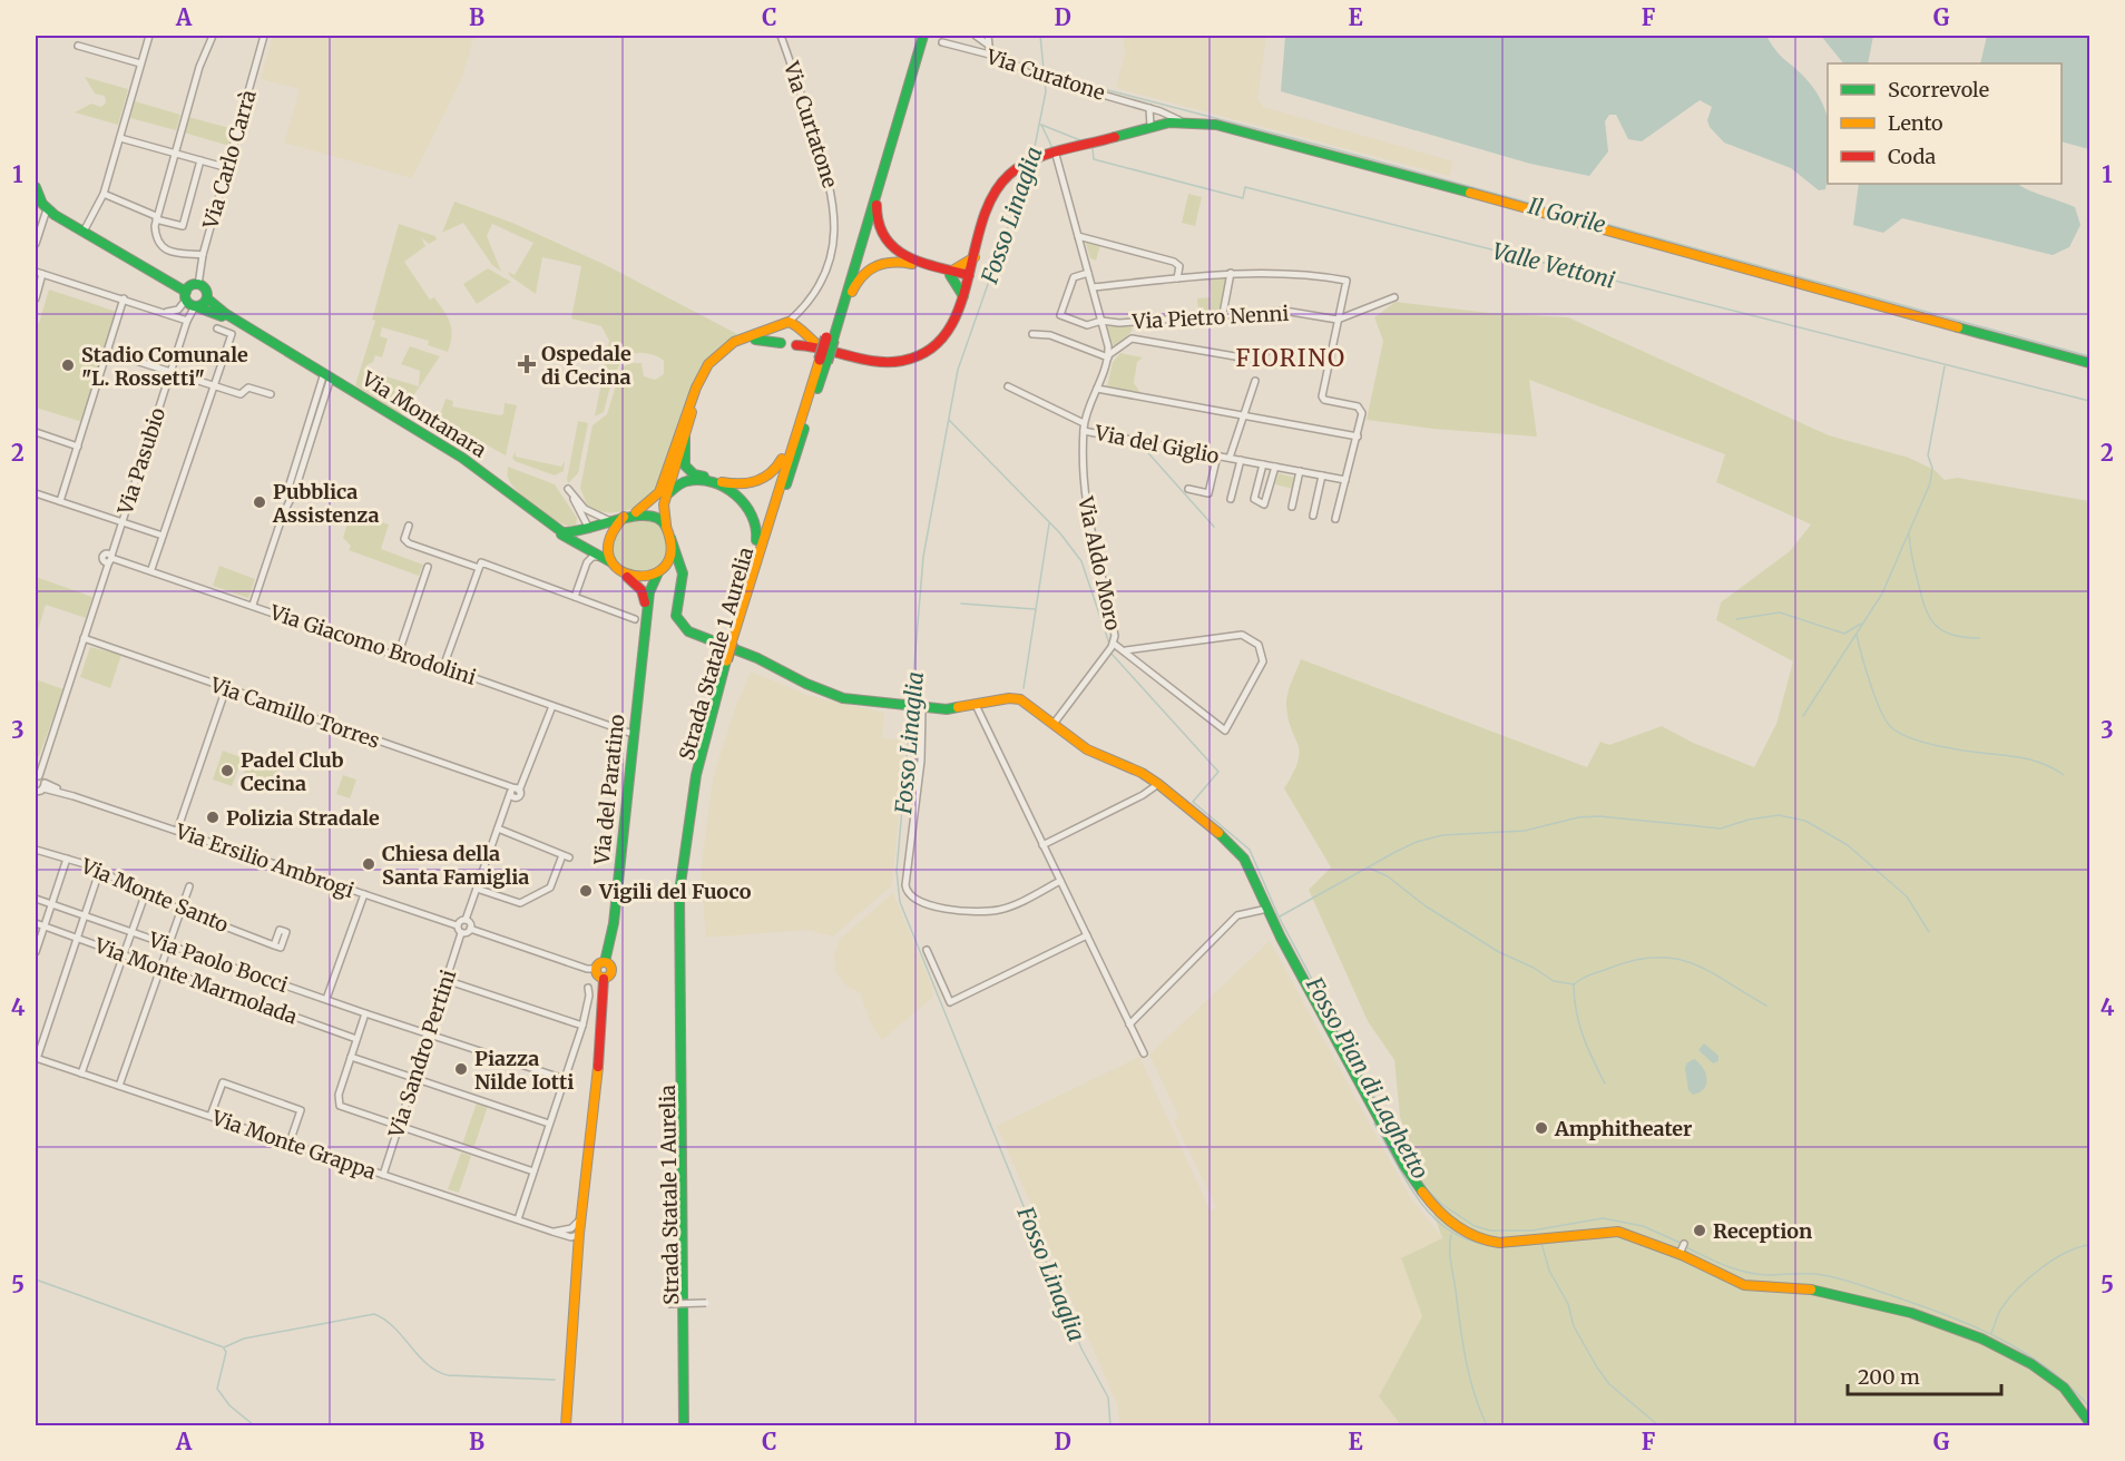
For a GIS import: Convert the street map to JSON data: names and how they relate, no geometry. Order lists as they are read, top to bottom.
{
  "streets": {
    "main road": ["Via Montanara", "Strada Statale 1 Aurelia", "Via del Paratino"],
    "street": [
      "Via Curatone",
      "Via Curtatone",
      "Via Carlo Carrà",
      "Via Pietro Nenni",
      "Via del Giglio",
      "Via Pasubio",
      "Via Aldo Moro",
      "Via Giacomo Brodolini",
      "Via Camillo Torres",
      "Via Ersilio Ambrogi",
      "Via Monte Santo",
      "Via Paolo Bocci",
      "Via Monte Marmolada",
      "Via Sandro Pertini",
      "Via Monte Grappa"
    ]
  },
  "crossings": [
    ["Via Montanara", "Via Pasubio"],
    ["Via Montanara", "Via del Paratino"],
    ["Via del Giglio", "Via Aldo Moro"],
    ["Via Pasubio", "Via Giacomo Brodolini"],
    ["Via Pasubio", "Via Camillo Torres"],
    ["Via Giacomo Brodolini", "Via del Paratino"],
    ["Via Paolo Bocci", "Via Sandro Pertini"],
    ["Via Sandro Pertini", "Via Monte Grappa"]
  ],
  "districts": ["FIORINO"],
  "water": [
    "Fosso Linaglia",
    "Il Gorile",
    "Valle Vettoni",
    "Fosso Pian di Laghetto"
  ],
  "places": {
    "health": ["Ospedale di Cecina"],
    "other": [
      "Stadio Comunale \"L. Rossetti\"",
      "Pubblica Assistenza",
      "Padel Club Cecina",
      "Polizia Stradale",
      "Chiesa della Santa Famiglia",
      "Vigili del Fuoco",
      "Piazza Nilde Iotti",
      "Amphitheater",
      "Reception"
    ]
  },
  "legend": ["Scorrevole", "Lento", "Coda"],
  "scale_bar": "200 m",
  "grid": {
    "columns": [
      "A",
      "B",
      "C",
      "D",
      "E",
      "F",
      "G"
    ],
    "rows": [
      "1",
      "2",
      "3",
      "4",
      "5"
    ]
  }
}
